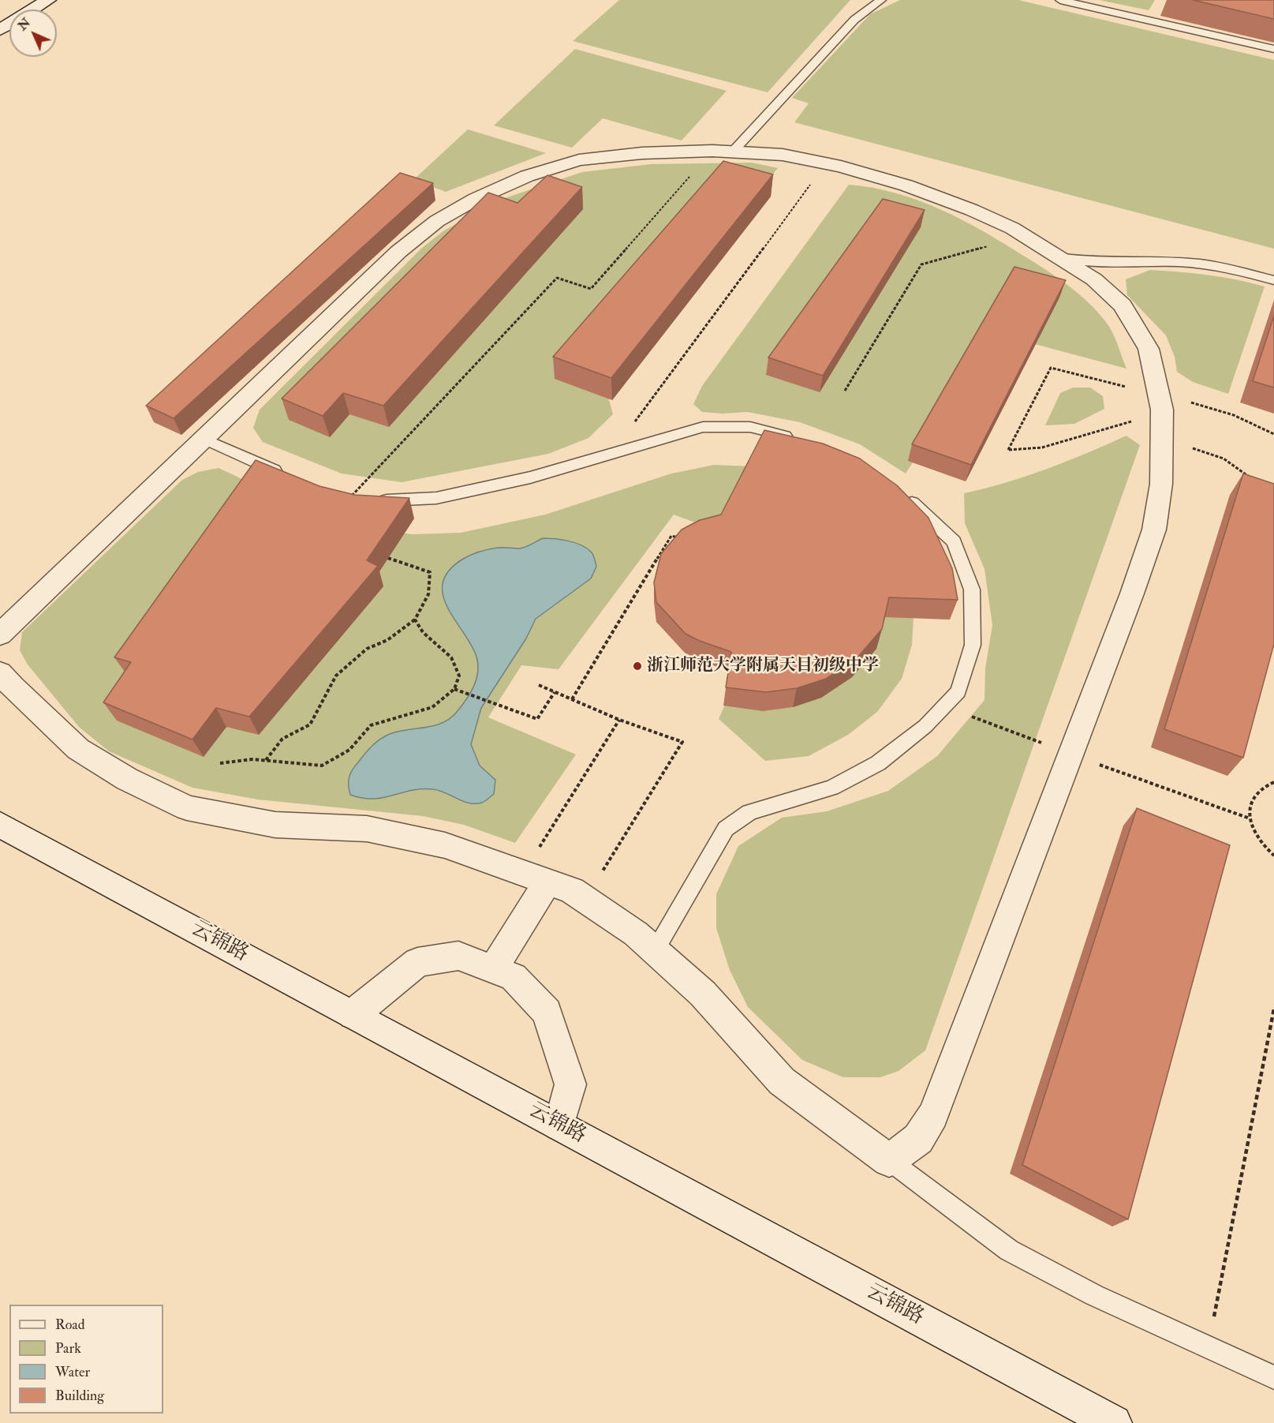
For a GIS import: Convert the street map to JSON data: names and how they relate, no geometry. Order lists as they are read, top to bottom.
{
  "streets": {
    "street": ["云锦路"]
  },
  "places": ["浙江师范大学附属天目初级中学"],
  "legend": [
    "Road",
    "Park",
    "Water",
    "Building"
  ],
  "north": "top left"
}
